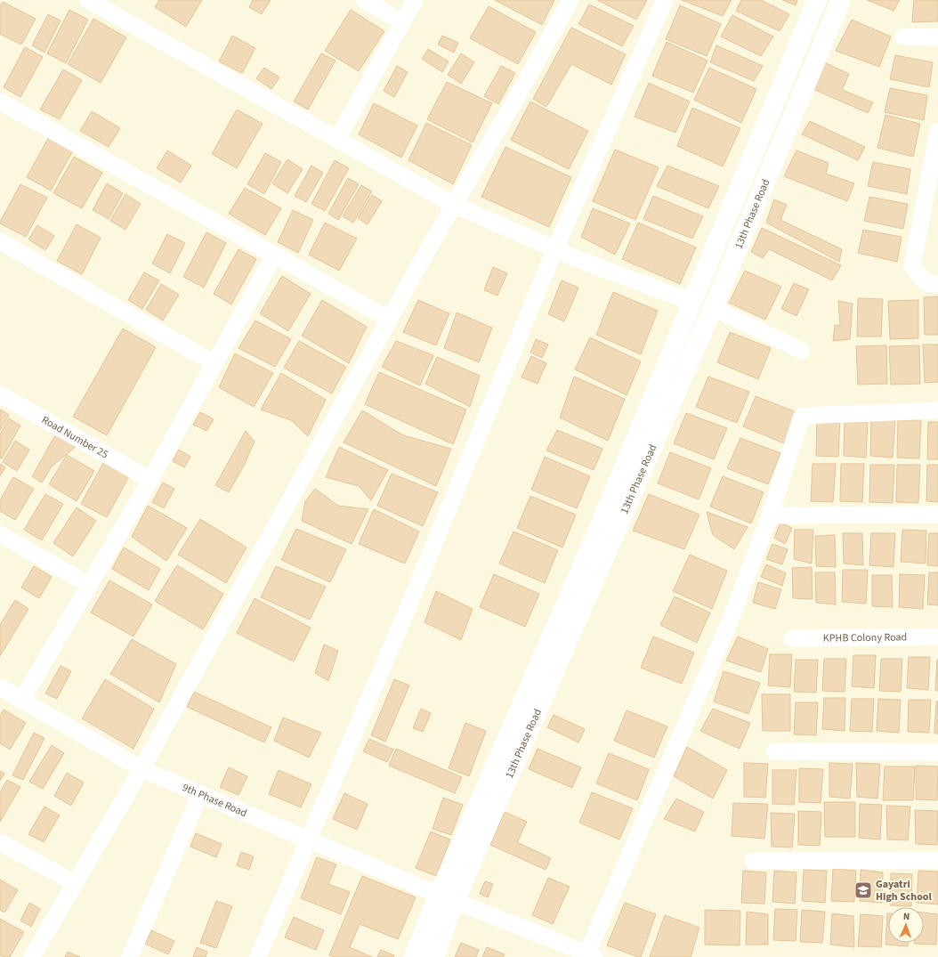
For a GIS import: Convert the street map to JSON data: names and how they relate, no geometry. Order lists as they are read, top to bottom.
{
  "streets": {
    "street": [
      "13th Phase Road",
      "Road Number 25",
      "KPHB Colony Road",
      "9th Phase Road"
    ]
  },
  "crossings": [
    ["13th Phase Road", "9th Phase Road"]
  ],
  "places": {
    "school or university": ["Gayatri High School"]
  },
  "north": "top"
}
